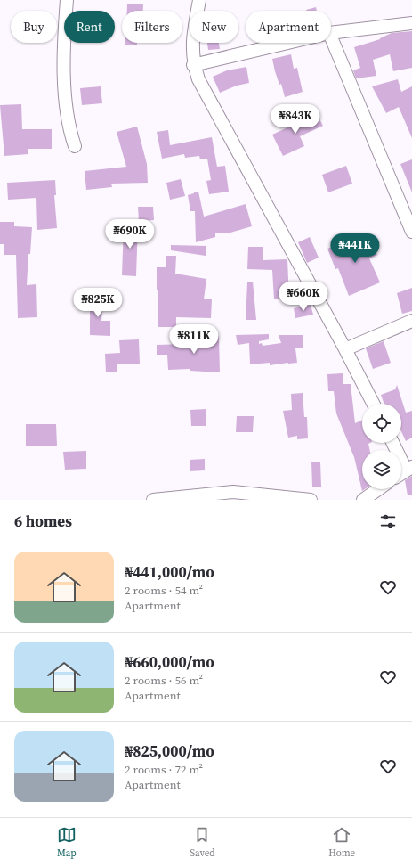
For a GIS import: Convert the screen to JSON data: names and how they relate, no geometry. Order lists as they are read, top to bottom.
{
  "page": {
    "chip": [
      "Buy",
      "Rent",
      "Filters",
      "New",
      "Apartment"
    ],
    "price": [
      "₦843K",
      "₦690K",
      "₦441K",
      "₦660K",
      "₦825K",
      "₦811K"
    ],
    "heading": "6 homes",
    "list": [
      {
        "name": "₦441,000/mo",
        "note": "2 rooms · 54 m² · Apartment"
      },
      {
        "name": "₦660,000/mo",
        "note": "2 rooms · 56 m² · Apartment"
      },
      {
        "name": "₦825,000/mo",
        "note": "2 rooms · 72 m² · Apartment"
      }
    ],
    "tabs": ["Map", "Saved", "Home"]
  }
}
